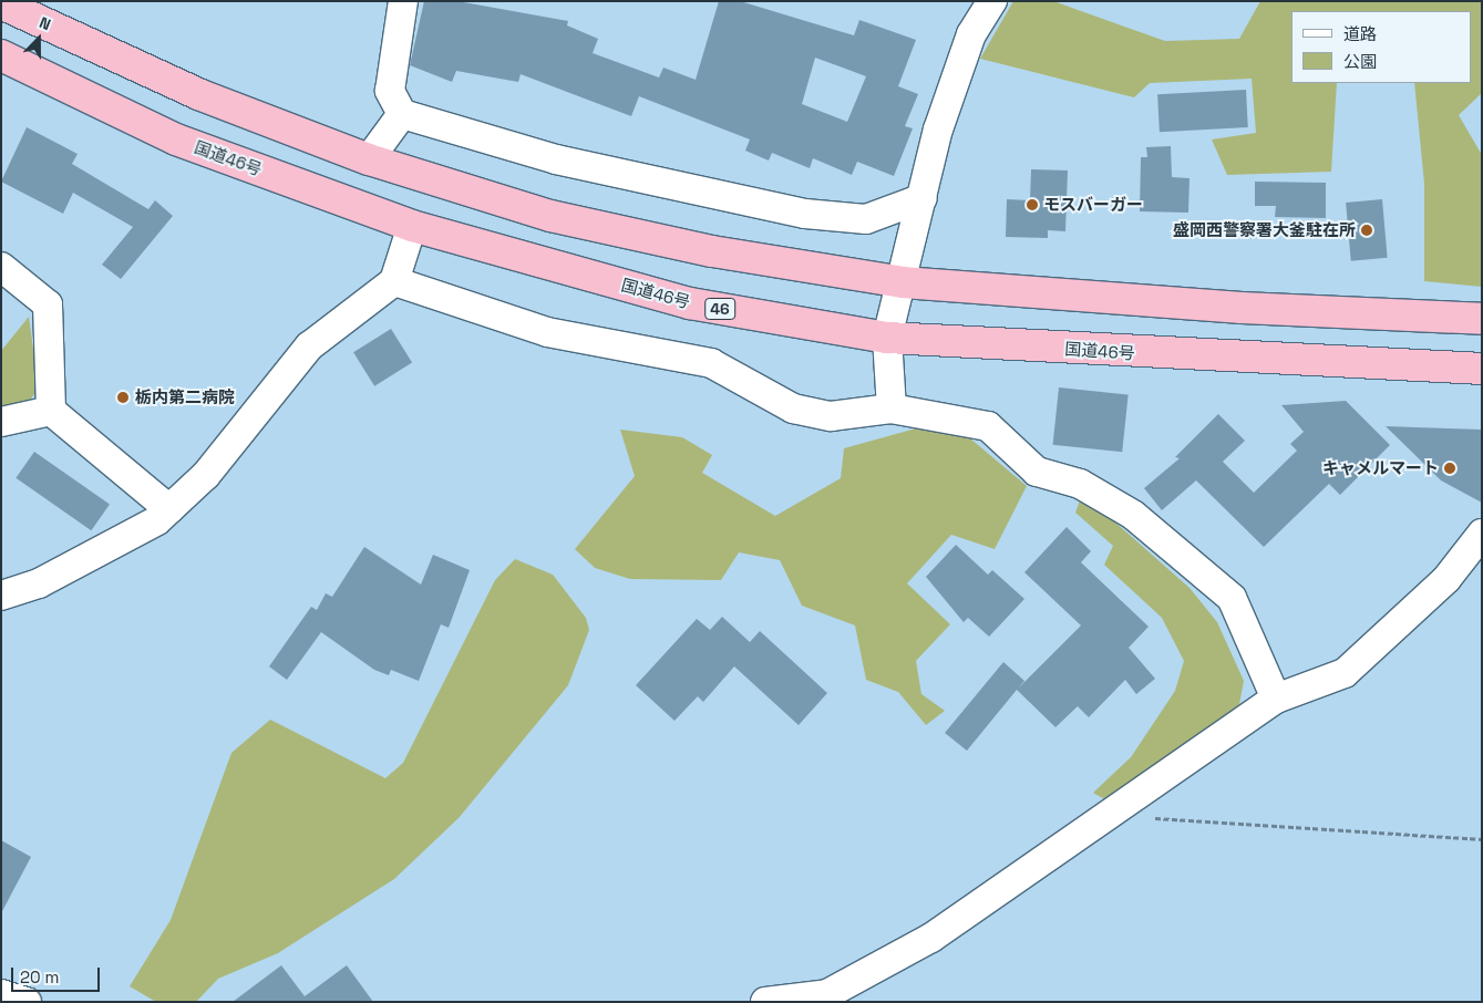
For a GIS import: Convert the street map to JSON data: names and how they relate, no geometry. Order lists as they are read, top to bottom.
{
  "streets": {
    "highway": ["国道46号", "46"]
  },
  "places": [
    "モスバーガー",
    "盛岡西警察署大釜駐在所",
    "栃内第二病院",
    "キャメルマート"
  ],
  "legend": ["道路", "公園"],
  "scale_bar": "20 m",
  "north": "top"
}
